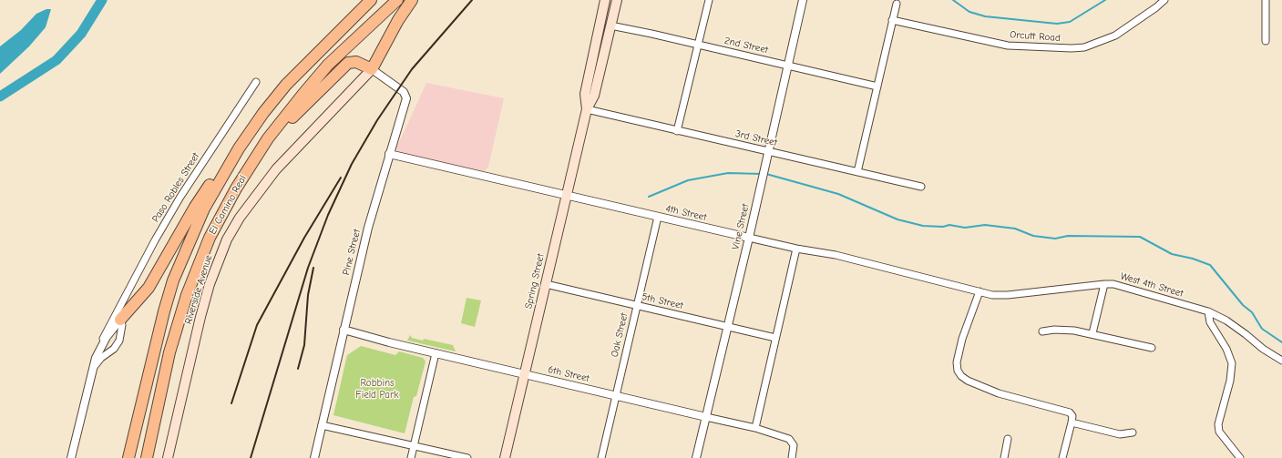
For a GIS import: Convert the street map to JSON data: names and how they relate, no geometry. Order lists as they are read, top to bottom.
{
  "streets": {
    "highway": ["El Camino Real"],
    "main road": ["Spring Street", "Riverside Avenue"],
    "street": [
      "Orcutt Road",
      "2nd Street",
      "3rd Street",
      "Paso Robles Street",
      "4th Street",
      "Vine Street",
      "Pine Street",
      "West 4th Street",
      "5th Street",
      "Oak Street",
      "6th Street"
    ]
  },
  "crossings": [
    ["2nd Street", "Vine Street"],
    ["2nd Street", "Spring Street"],
    ["3rd Street", "Vine Street"],
    ["3rd Street", "Spring Street"],
    ["4th Street", "Vine Street"],
    ["4th Street", "Pine Street"],
    ["4th Street", "Spring Street"],
    ["4th Street", "West 4th Street"],
    ["4th Street", "Oak Street"],
    ["Vine Street", "5th Street"],
    ["Vine Street", "6th Street"],
    ["Pine Street", "Riverside Avenue"],
    ["Pine Street", "6th Street"],
    ["Spring Street", "5th Street"],
    ["Spring Street", "6th Street"],
    ["5th Street", "Oak Street"],
    ["Oak Street", "6th Street"]
  ],
  "parks": ["Robbins Field Park"]
}
